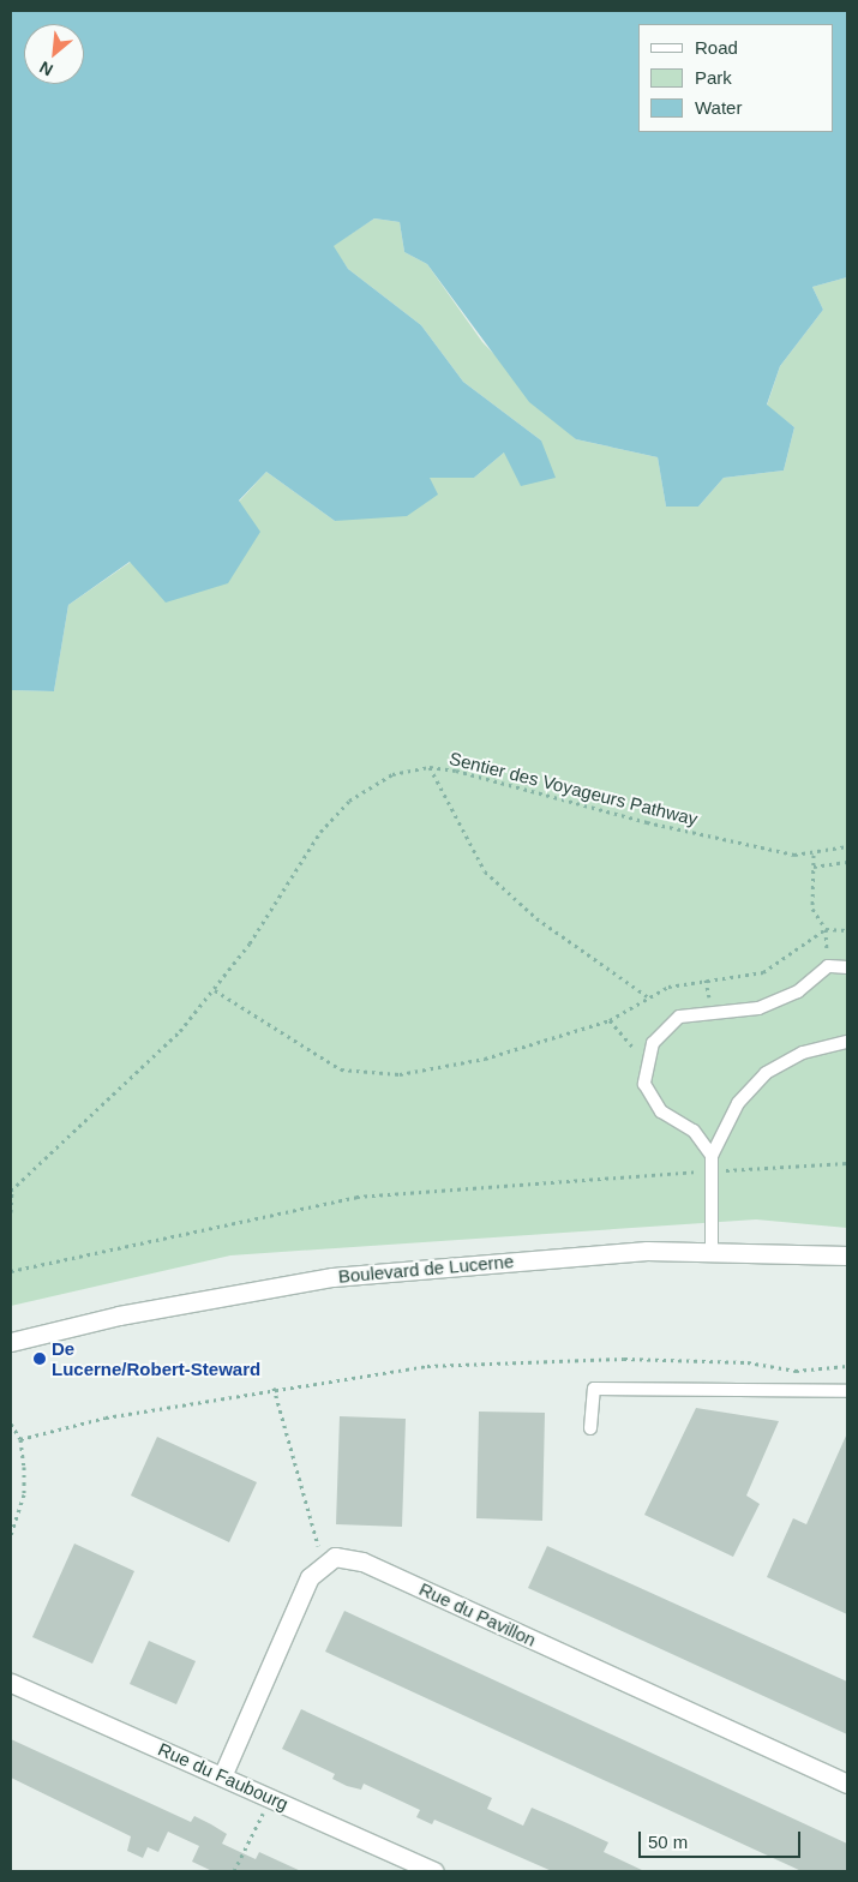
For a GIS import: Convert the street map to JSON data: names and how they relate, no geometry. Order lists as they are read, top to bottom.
{
  "streets": {
    "street": ["Boulevard de Lucerne", "Rue du Pavillon", "Rue du Faubourg"],
    "path": ["Sentier des Voyageurs Pathway"]
  },
  "places": ["De Lucerne/Robert-Steward"],
  "legend": ["Road", "Park", "Water"],
  "scale_bar": "50 m",
  "north": "bottom left"
}
